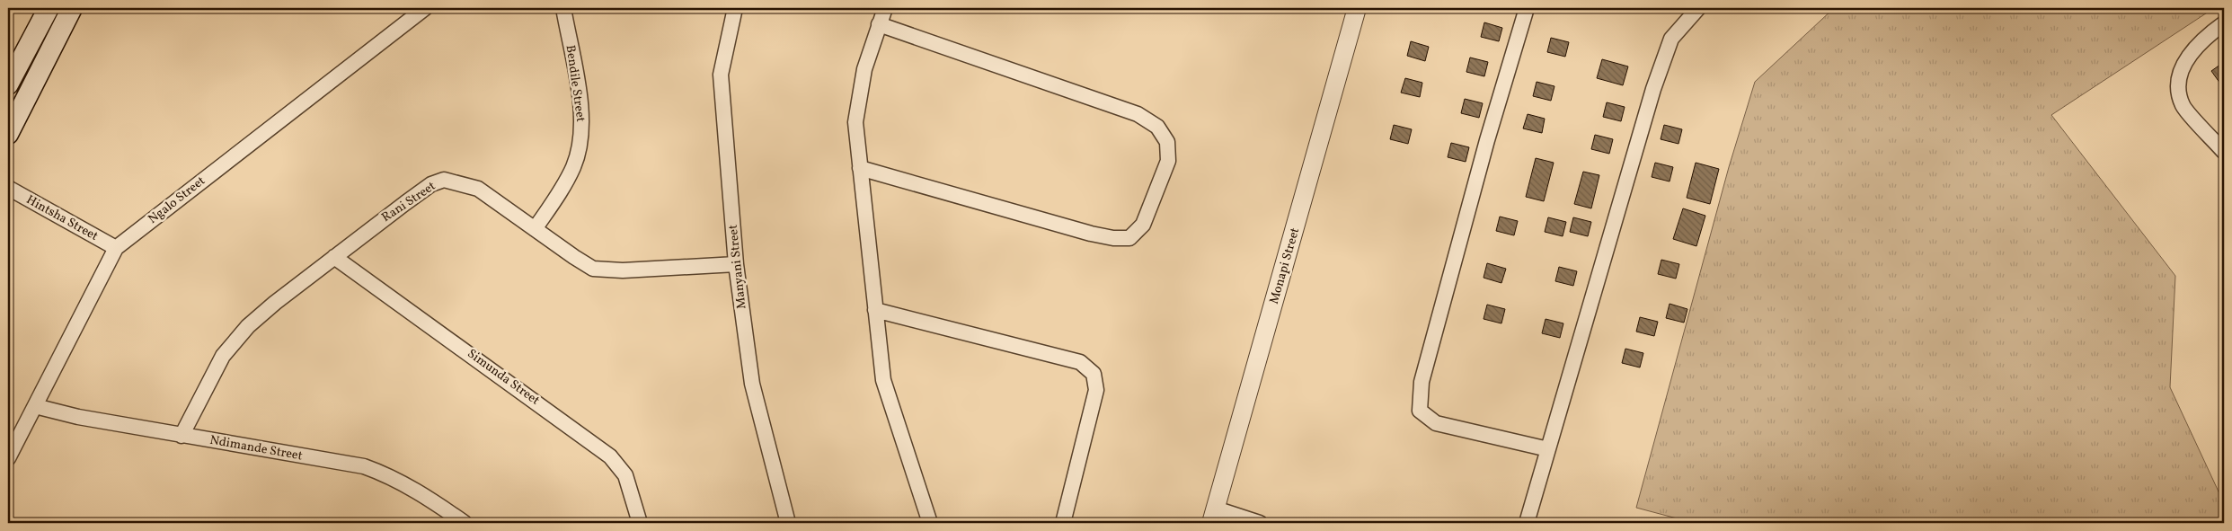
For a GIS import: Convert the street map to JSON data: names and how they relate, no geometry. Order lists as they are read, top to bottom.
{
  "streets": {
    "street": [
      "Bendile Street",
      "Ngalo Street",
      "Rani Street",
      "Hintsha Street",
      "Monapi Street",
      "Manyani Street",
      "Simunda Street",
      "Ndimande Street"
    ]
  },
  "crossings": [
    ["Bendile Street", "Rani Street"],
    ["Ngalo Street", "Hintsha Street"],
    ["Ngalo Street", "Ndimande Street"],
    ["Rani Street", "Manyani Street"],
    ["Rani Street", "Simunda Street"],
    ["Rani Street", "Ndimande Street"]
  ]
}
